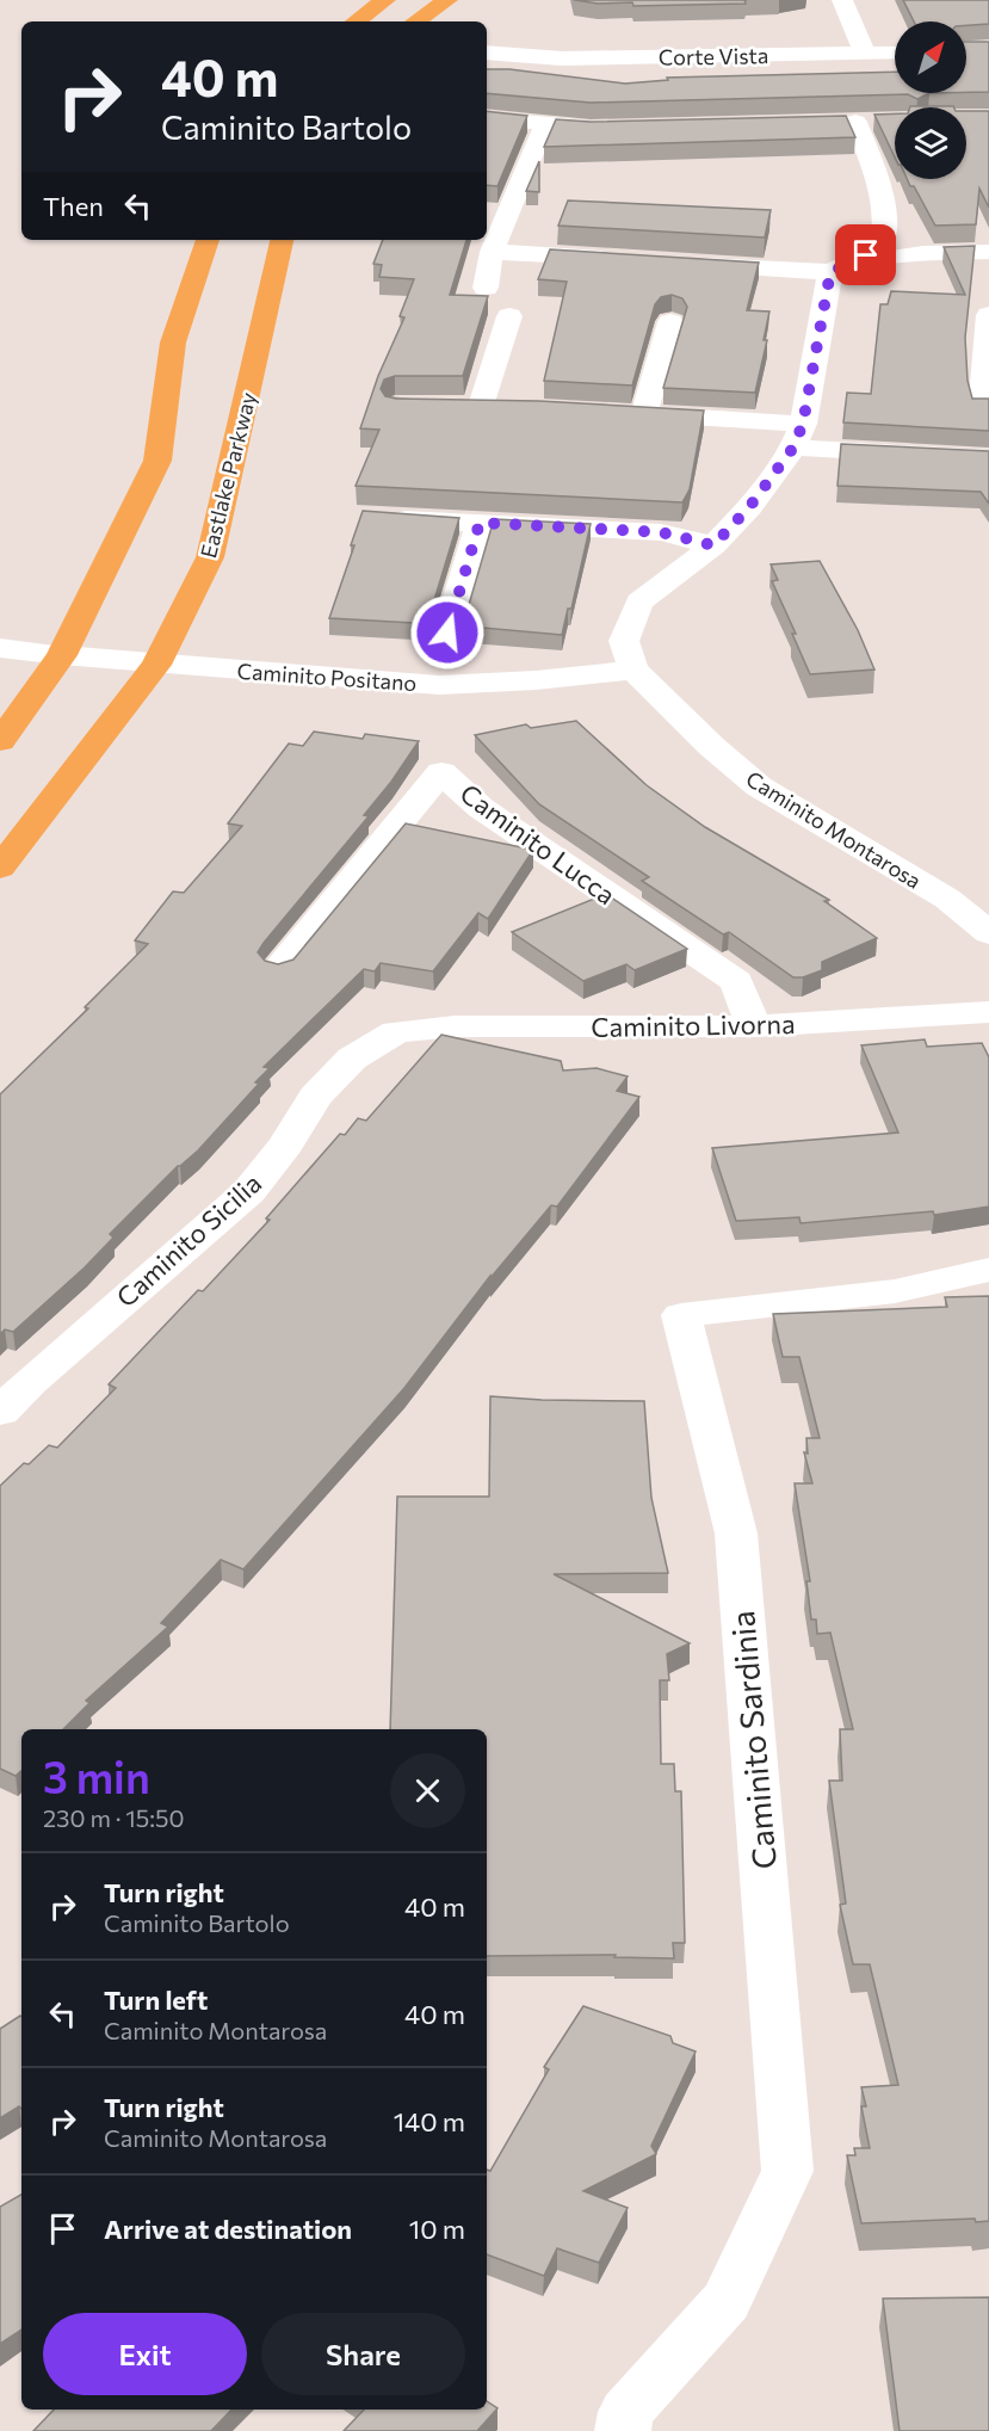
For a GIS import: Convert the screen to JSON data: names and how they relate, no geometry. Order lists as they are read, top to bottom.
{
  "streets": {
    "main road": ["Eastlake Parkway"],
    "street": [
      "Corte Vista",
      "Caminito Positano",
      "Caminito Montarosa",
      "Caminito Lucca",
      "Caminito Livorna",
      "Caminito Sicilia",
      "Caminito Sardinia"
    ]
  },
  "crossings": [
    ["Eastlake Parkway", "Caminito Positano"],
    ["Caminito Positano", "Caminito Montarosa"],
    ["Caminito Lucca", "Caminito Livorna"],
    ["Caminito Livorna", "Caminito Sicilia"]
  ],
  "north": "top right",
  "page": {
    "turn": ["40 m", "Caminito Bartolo"],
    "then": "Then",
    "heading": ["3 min", "230 m · 15:50"],
    "list": [
      {
        "name": "Turn right",
        "note": "Caminito Bartolo",
        "value": "40 m"
      },
      {
        "name": "Turn left",
        "note": "Caminito Montarosa",
        "value": "40 m"
      },
      {
        "name": "Turn right",
        "note": "Caminito Montarosa",
        "value": "140 m"
      },
      {
        "name": "Arrive at destination",
        "value": "10 m"
      }
    ],
    "buttons": ["Exit", "Share"]
  }
}
